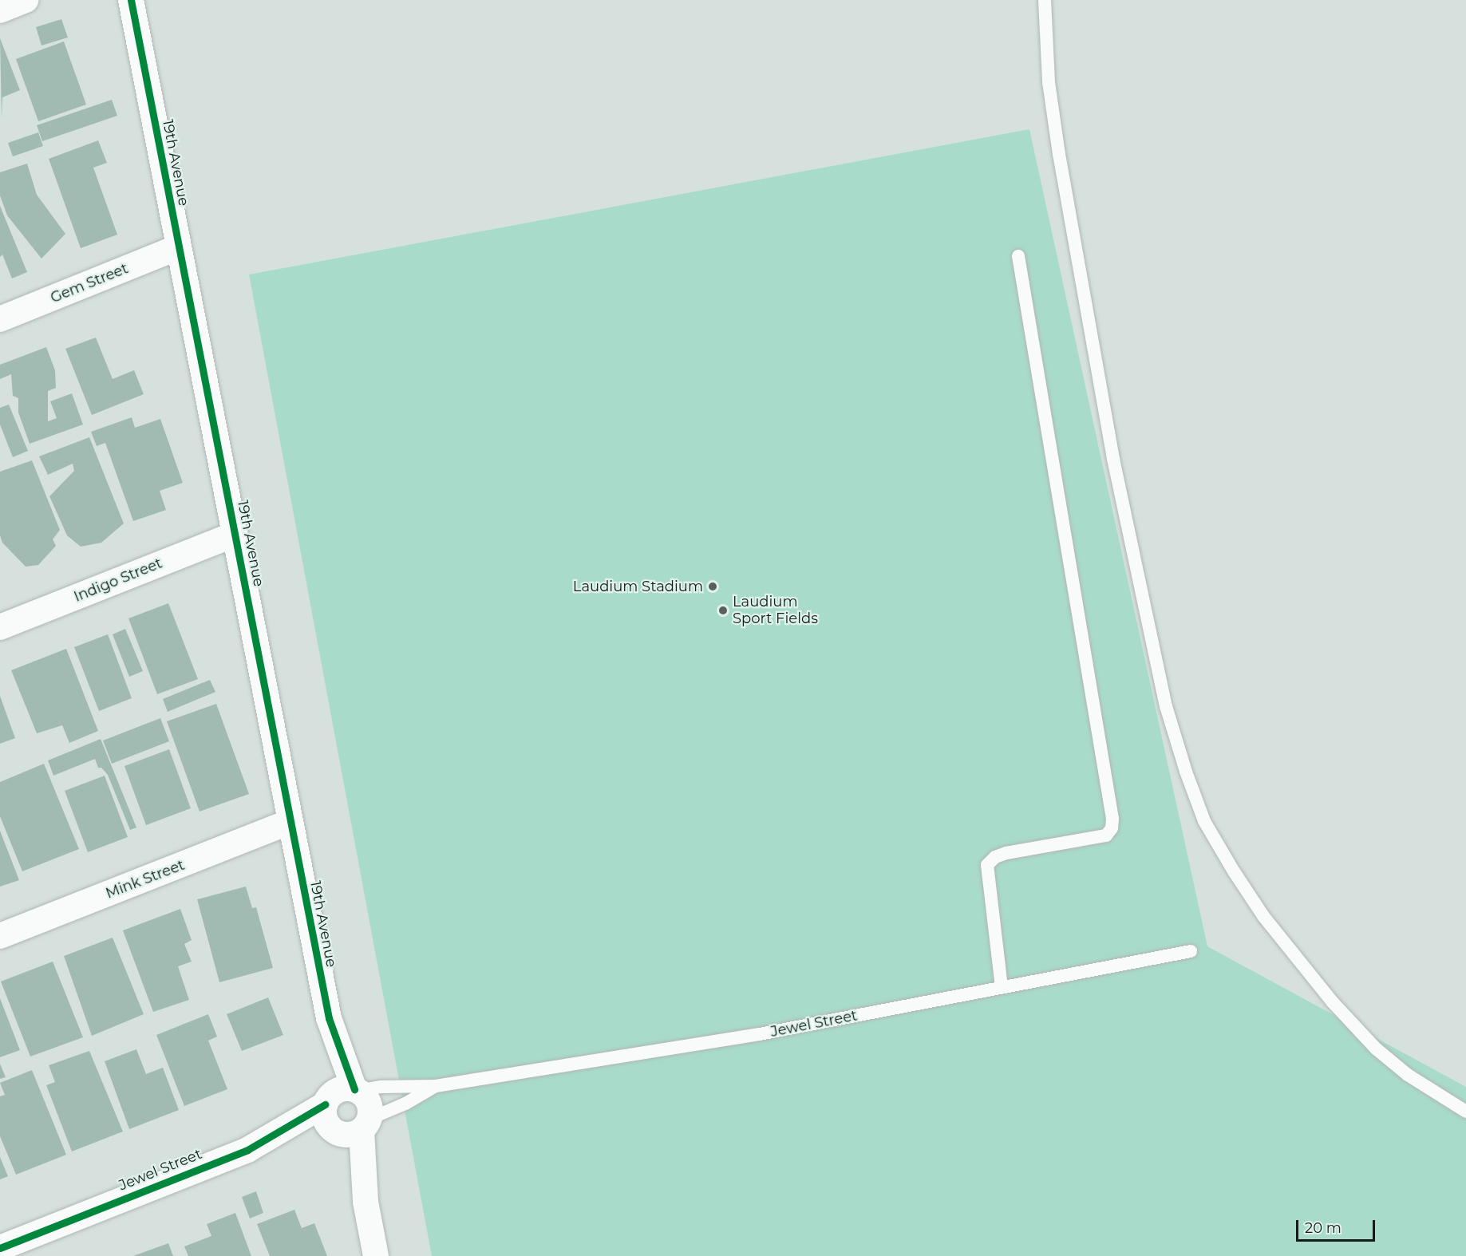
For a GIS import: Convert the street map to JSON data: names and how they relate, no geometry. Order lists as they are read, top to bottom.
{
  "streets": {
    "street": [
      "19th Avenue",
      "Gem Street",
      "Indigo Street",
      "Mink Street",
      "Jewel Street"
    ]
  },
  "crossings": [
    ["19th Avenue", "Gem Street"],
    ["19th Avenue", "Indigo Street"],
    ["19th Avenue", "Mink Street"],
    ["19th Avenue", "Jewel Street"]
  ],
  "places": ["Laudium Stadium", "Laudium Sport Fields"],
  "scale_bar": "20 m"
}
